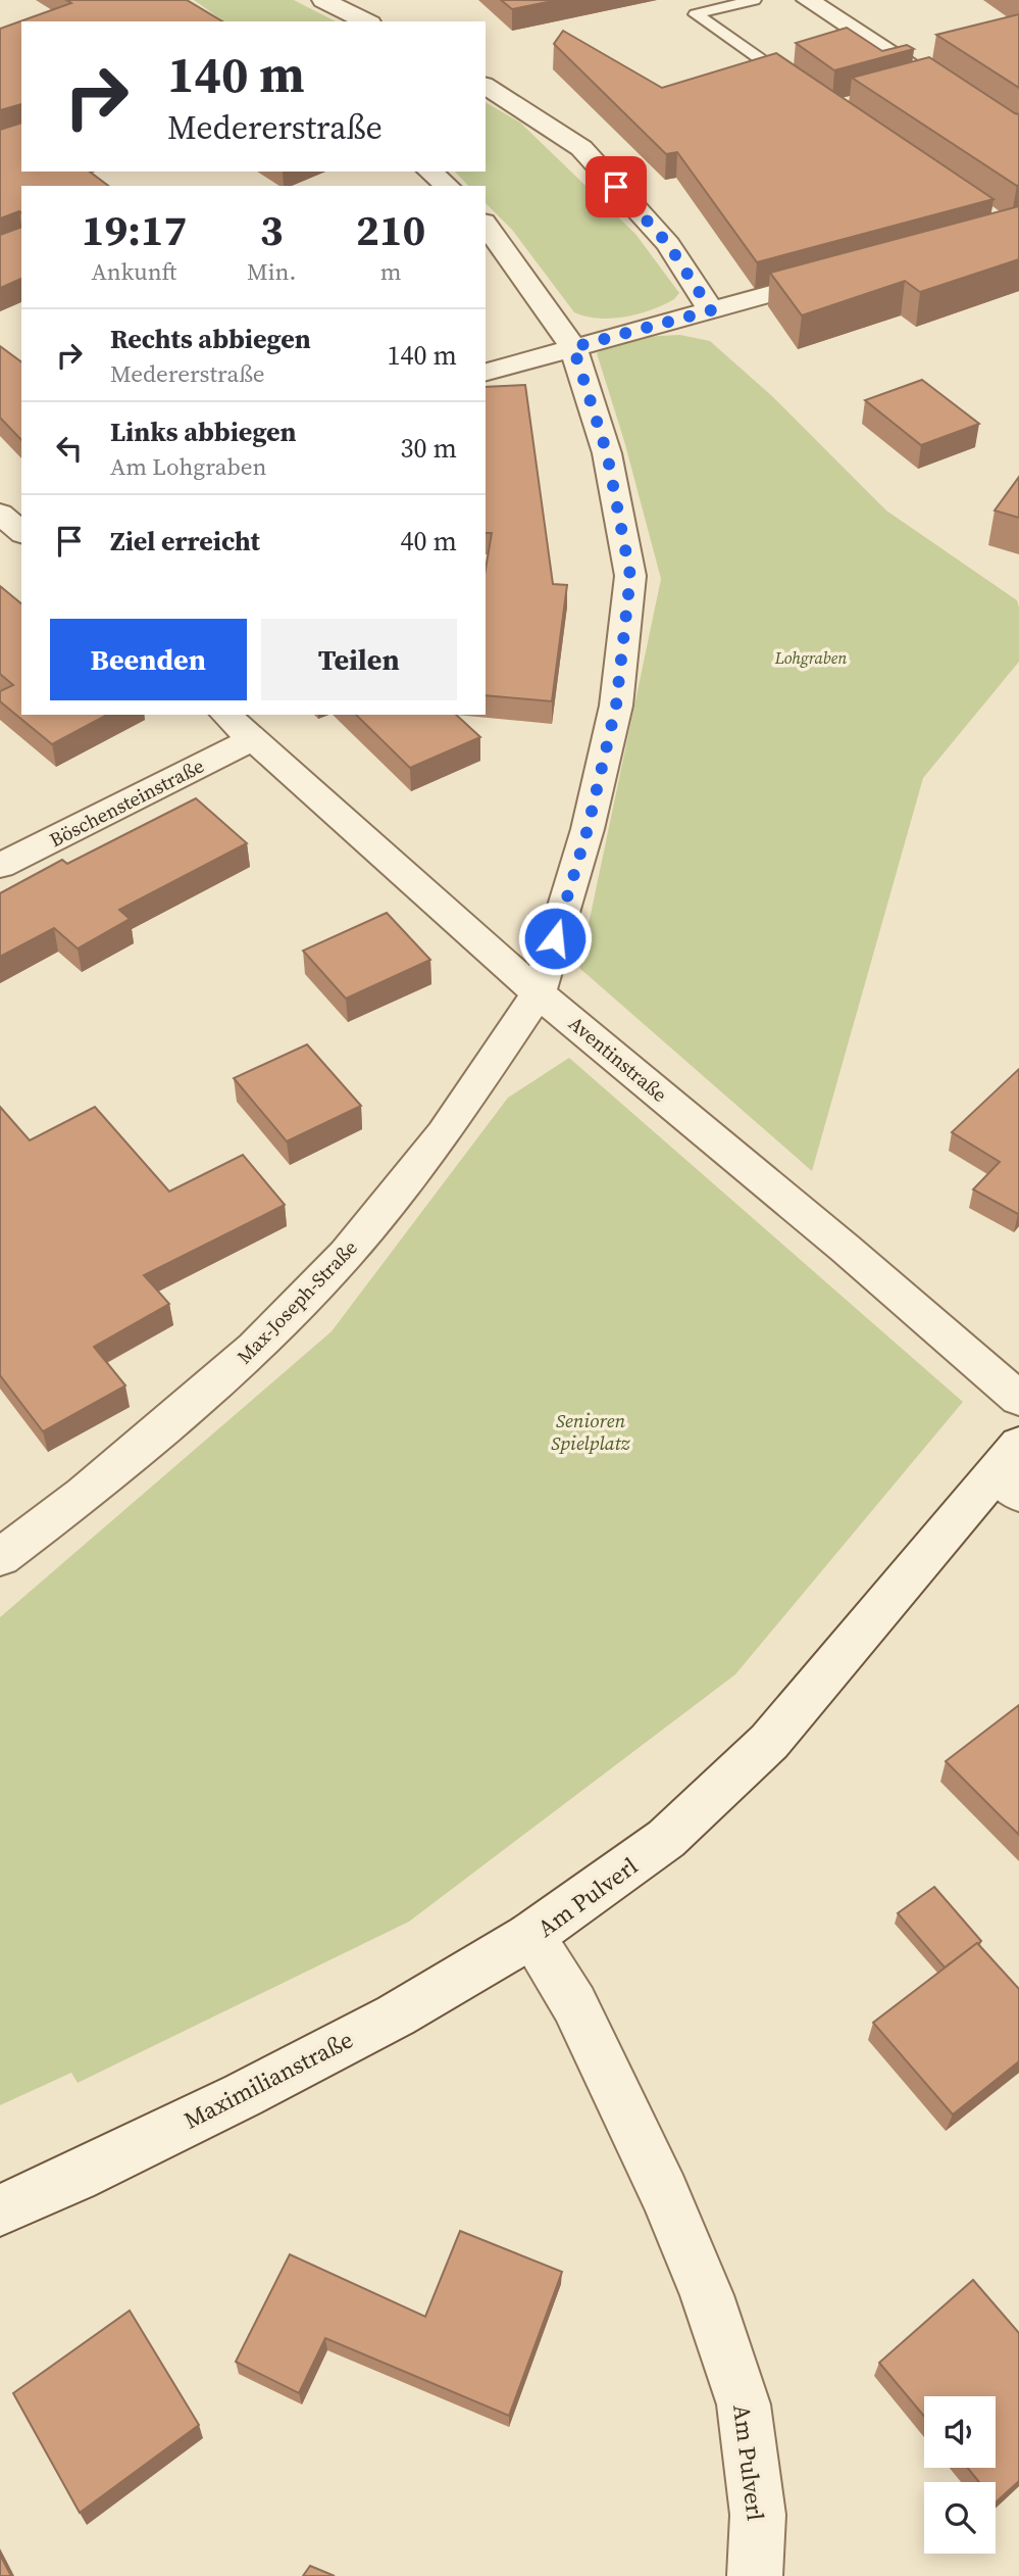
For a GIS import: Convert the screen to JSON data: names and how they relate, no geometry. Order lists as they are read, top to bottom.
{
  "streets": {
    "street": [
      "Böschensteinstraße",
      "Aventinstraße",
      "Max-Joseph-Straße",
      "Am Pulverl",
      "Maximilianstraße"
    ]
  },
  "crossings": [
    ["Böschensteinstraße", "Aventinstraße"],
    ["Aventinstraße", "Max-Joseph-Straße"],
    ["Am Pulverl", "Maximilianstraße"]
  ],
  "parks": ["Lohgraben", "Senioren Spielplatz"],
  "page": {
    "turn": ["140 m", "Medererstraße"],
    "eta": [
      "19:17",
      "Ankunft",
      "3",
      "Min.",
      "210",
      "m"
    ],
    "list": [
      {
        "name": "Rechts abbiegen",
        "note": "Medererstraße",
        "value": "140 m"
      },
      {
        "name": "Links abbiegen",
        "note": "Am Lohgraben",
        "value": "30 m"
      },
      {
        "name": "Ziel erreicht",
        "value": "40 m"
      }
    ],
    "buttons": ["Beenden", "Teilen"]
  }
}
